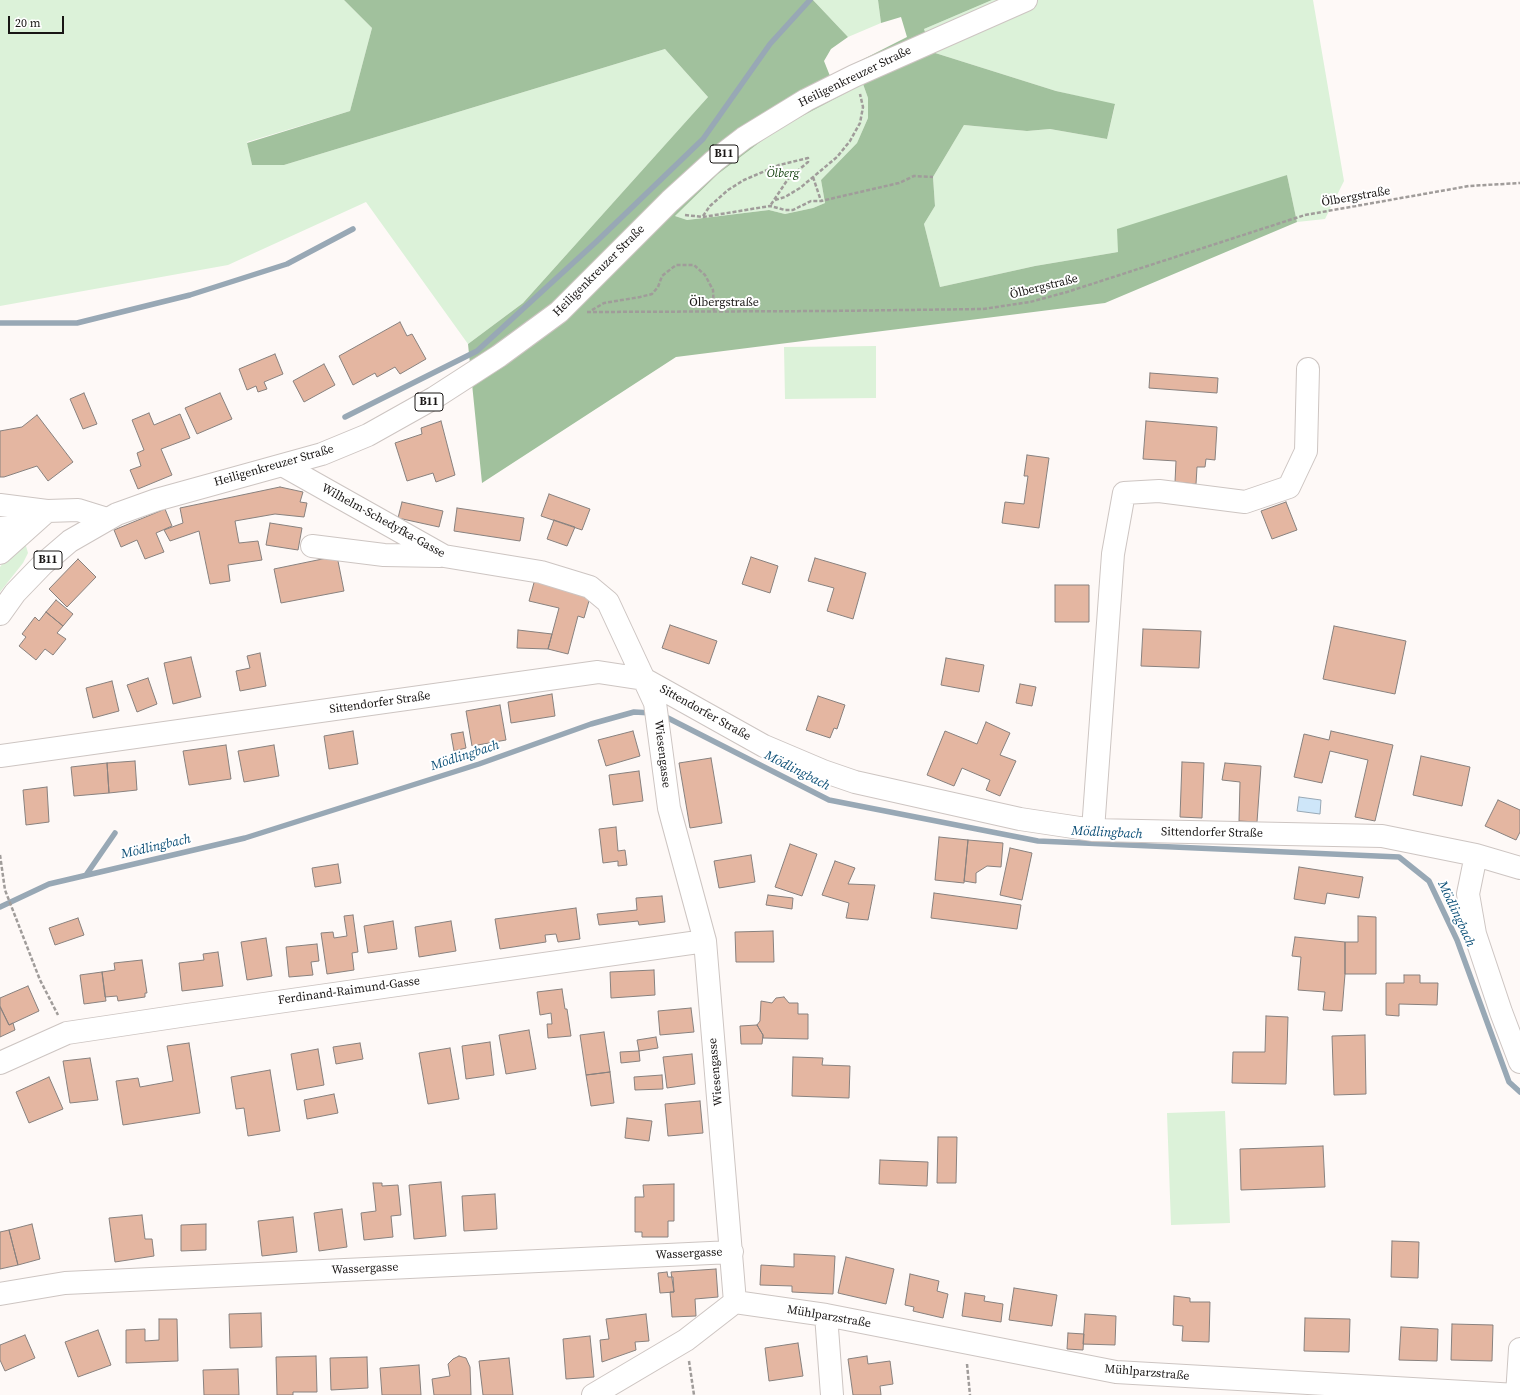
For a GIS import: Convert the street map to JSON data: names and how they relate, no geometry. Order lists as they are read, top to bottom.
{
  "streets": {
    "street": [
      "Heiligenkreuzer Straße",
      "B11",
      "Wilhelm-Schedyfka-Gasse",
      "Sittendorfer Straße",
      "Wiesengasse",
      "Ferdinand-Raimund-Gasse",
      "Wassergasse",
      "Mühlparzstraße"
    ],
    "path": ["Ölbergstraße"]
  },
  "crossings": [
    ["Heiligenkreuzer Straße", "B11"],
    ["Heiligenkreuzer Straße", "Ölbergstraße"],
    ["Heiligenkreuzer Straße", "Wilhelm-Schedyfka-Gasse"],
    ["Wilhelm-Schedyfka-Gasse", "Sittendorfer Straße"],
    ["Wilhelm-Schedyfka-Gasse", "Wiesengasse"],
    ["Sittendorfer Straße", "Wiesengasse"],
    ["Wiesengasse", "Ferdinand-Raimund-Gasse"],
    ["Wiesengasse", "Wassergasse"],
    ["Wiesengasse", "Mühlparzstraße"]
  ],
  "water": ["Mödlingbach"],
  "parks": ["Ölberg"],
  "scale_bar": "20 m"
}
